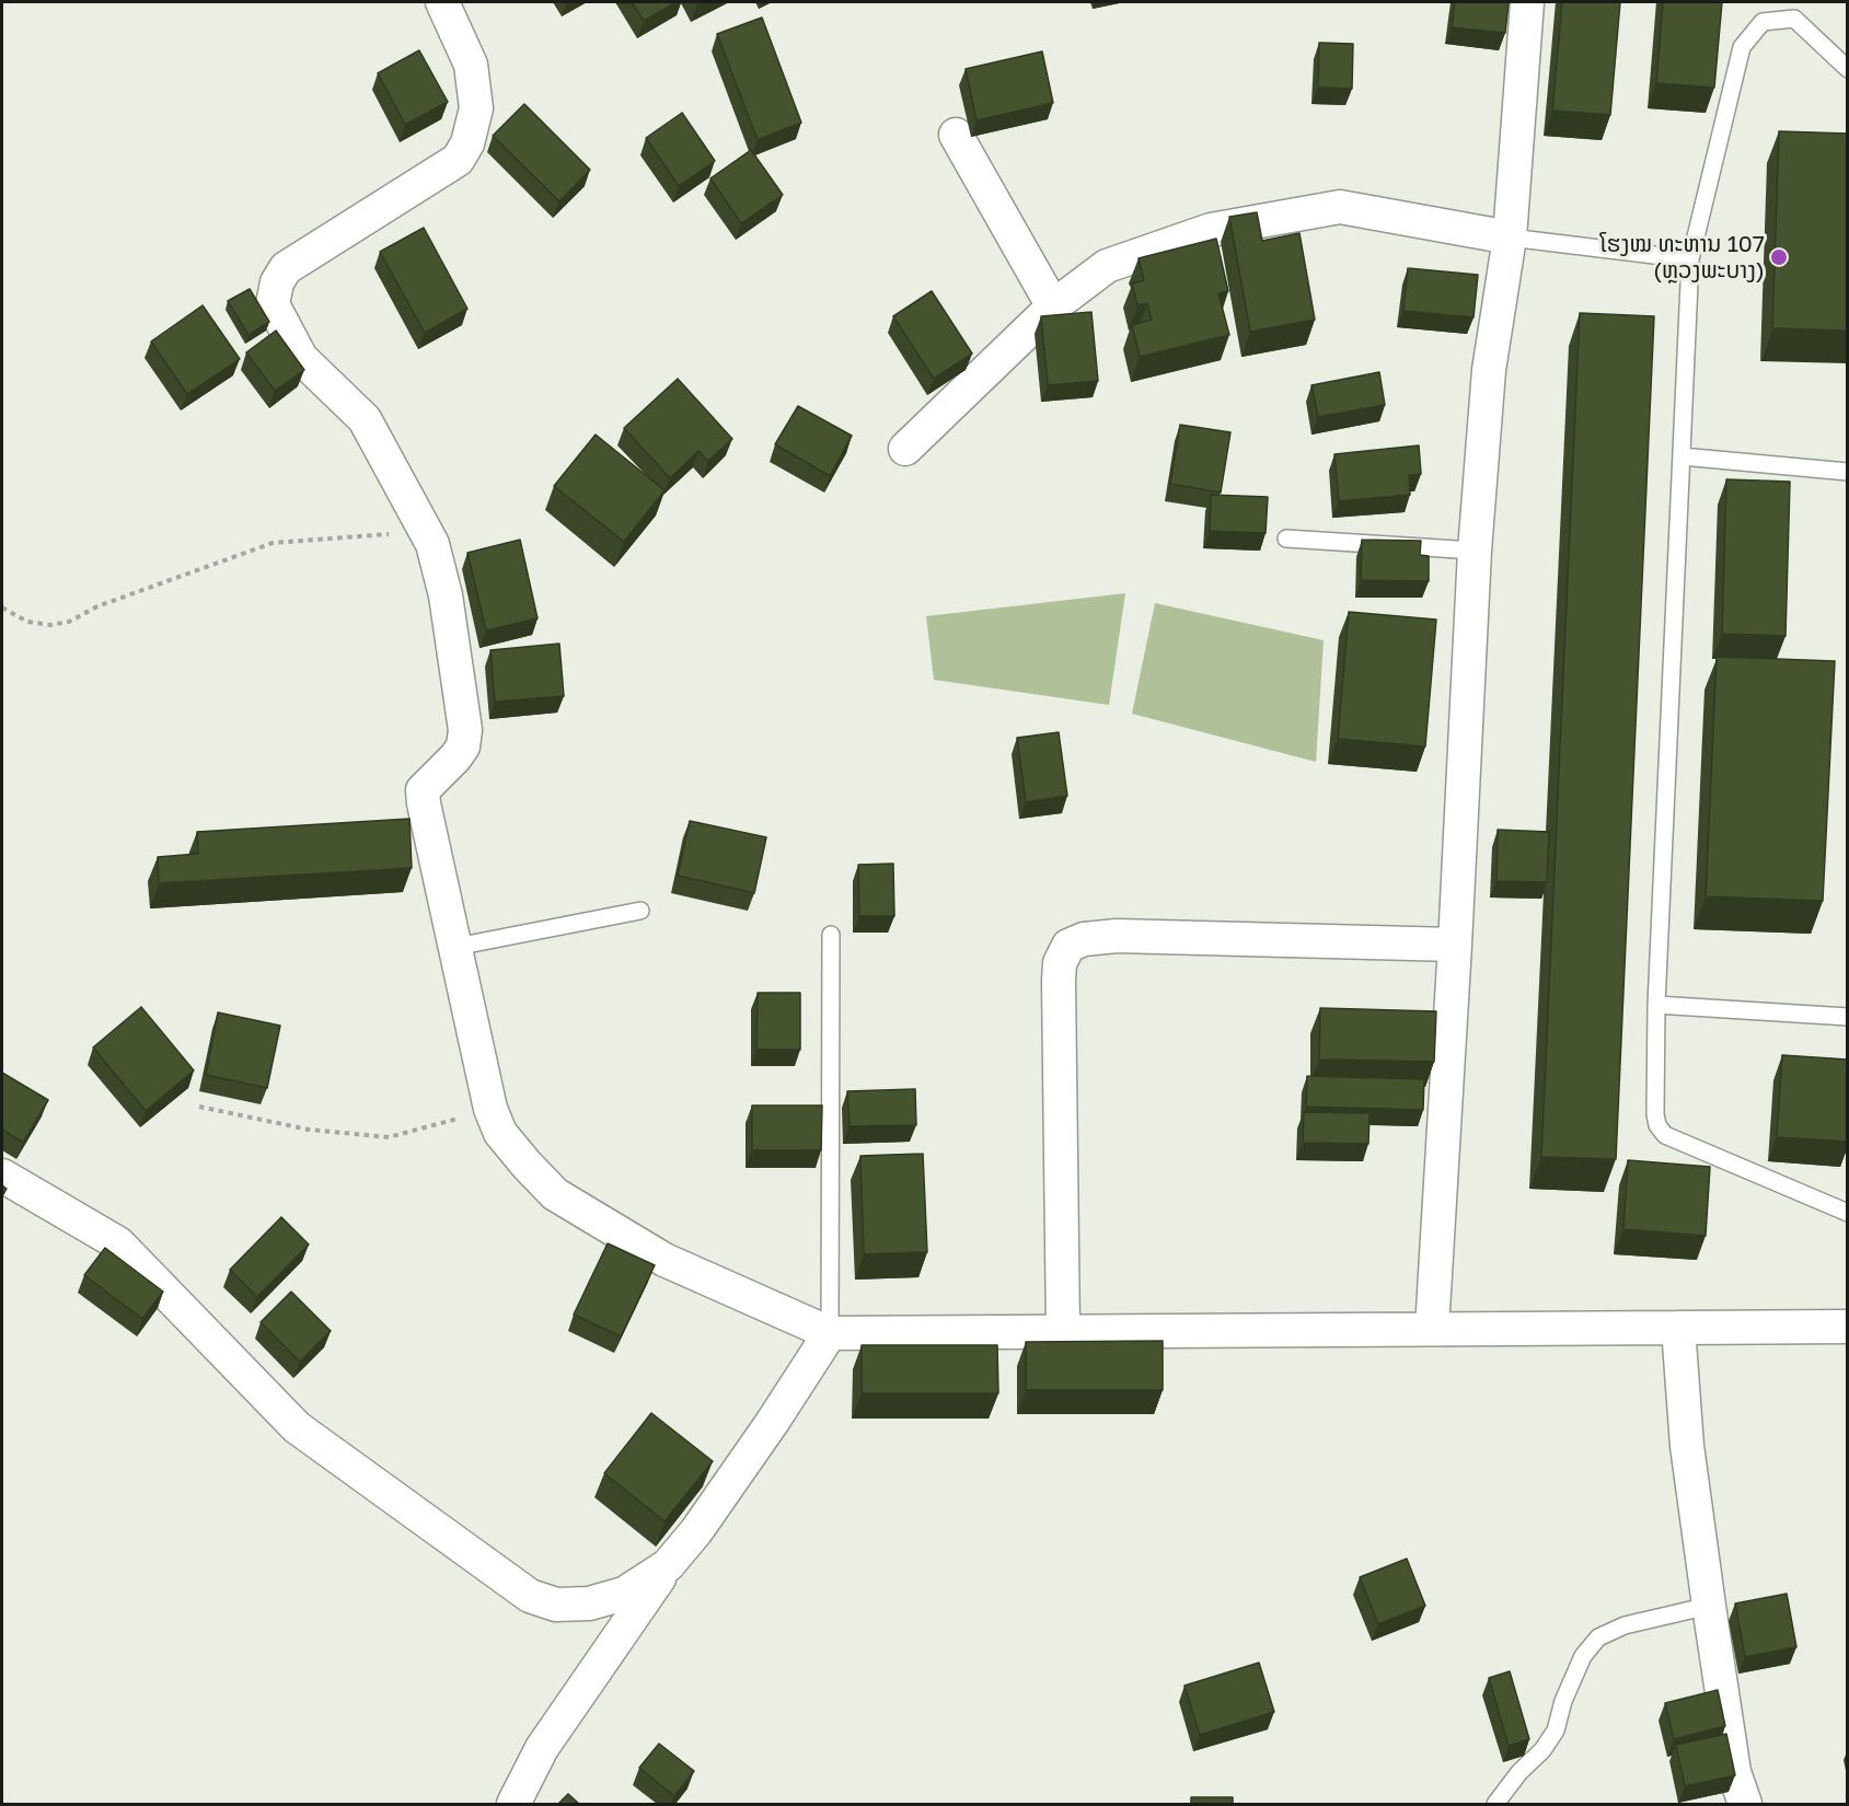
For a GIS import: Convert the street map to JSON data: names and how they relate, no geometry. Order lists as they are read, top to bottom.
{
  "places": ["ໂຮງໝ ທະຫານ 107 (ຫຼວງພະບາງ)"]
}
